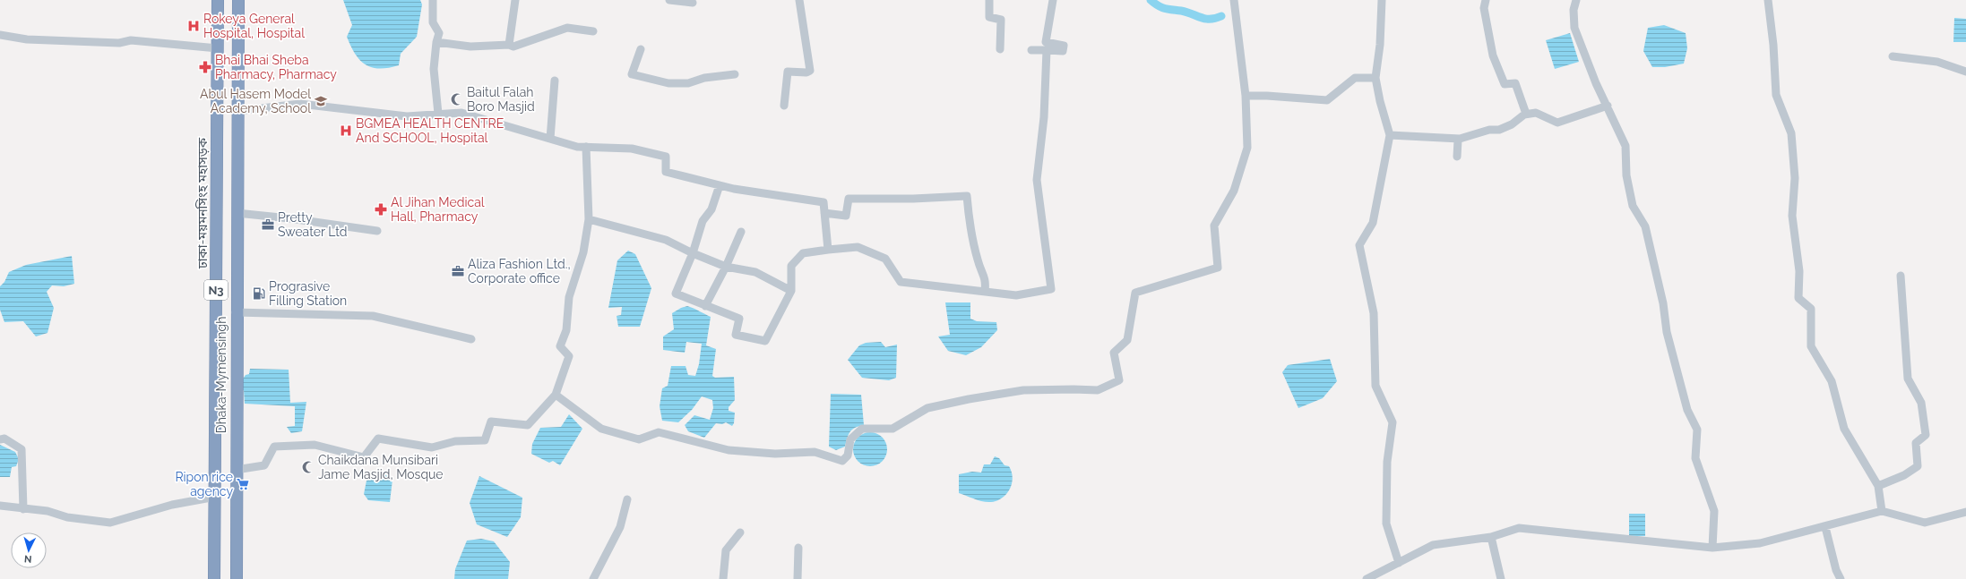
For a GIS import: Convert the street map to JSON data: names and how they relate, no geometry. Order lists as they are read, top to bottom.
{
  "streets": {
    "highway": ["ঢাকা-ময়মনসিংহ মহাসড়ক", "N3", "Dhaka-Mymensingh"]
  },
  "places": {
    "hospital": ["Rokeya General Hospital, Hospital", "BGMEA HEALTH CENTRE And SCHOOL, Hospital"],
    "pharmacy": ["Bhai Bhai Sheba Pharmacy, Pharmacy", "Al Jihan Medical Hall, Pharmacy"],
    "mosque": ["Baitul Falah Boro Masjid", "Chaikdana Munsibari Jame Masjid, Mosque"],
    "school or university": ["Abul Hasem Model Academy, School"],
    "office": ["Pretty Sweater Ltd", "Aliza Fashion Ltd., Corporate office"],
    "fuel station": ["Prograsive Filling Station"],
    "supermarket": ["Ripon rice agency"]
  },
  "north": "bottom"
}
